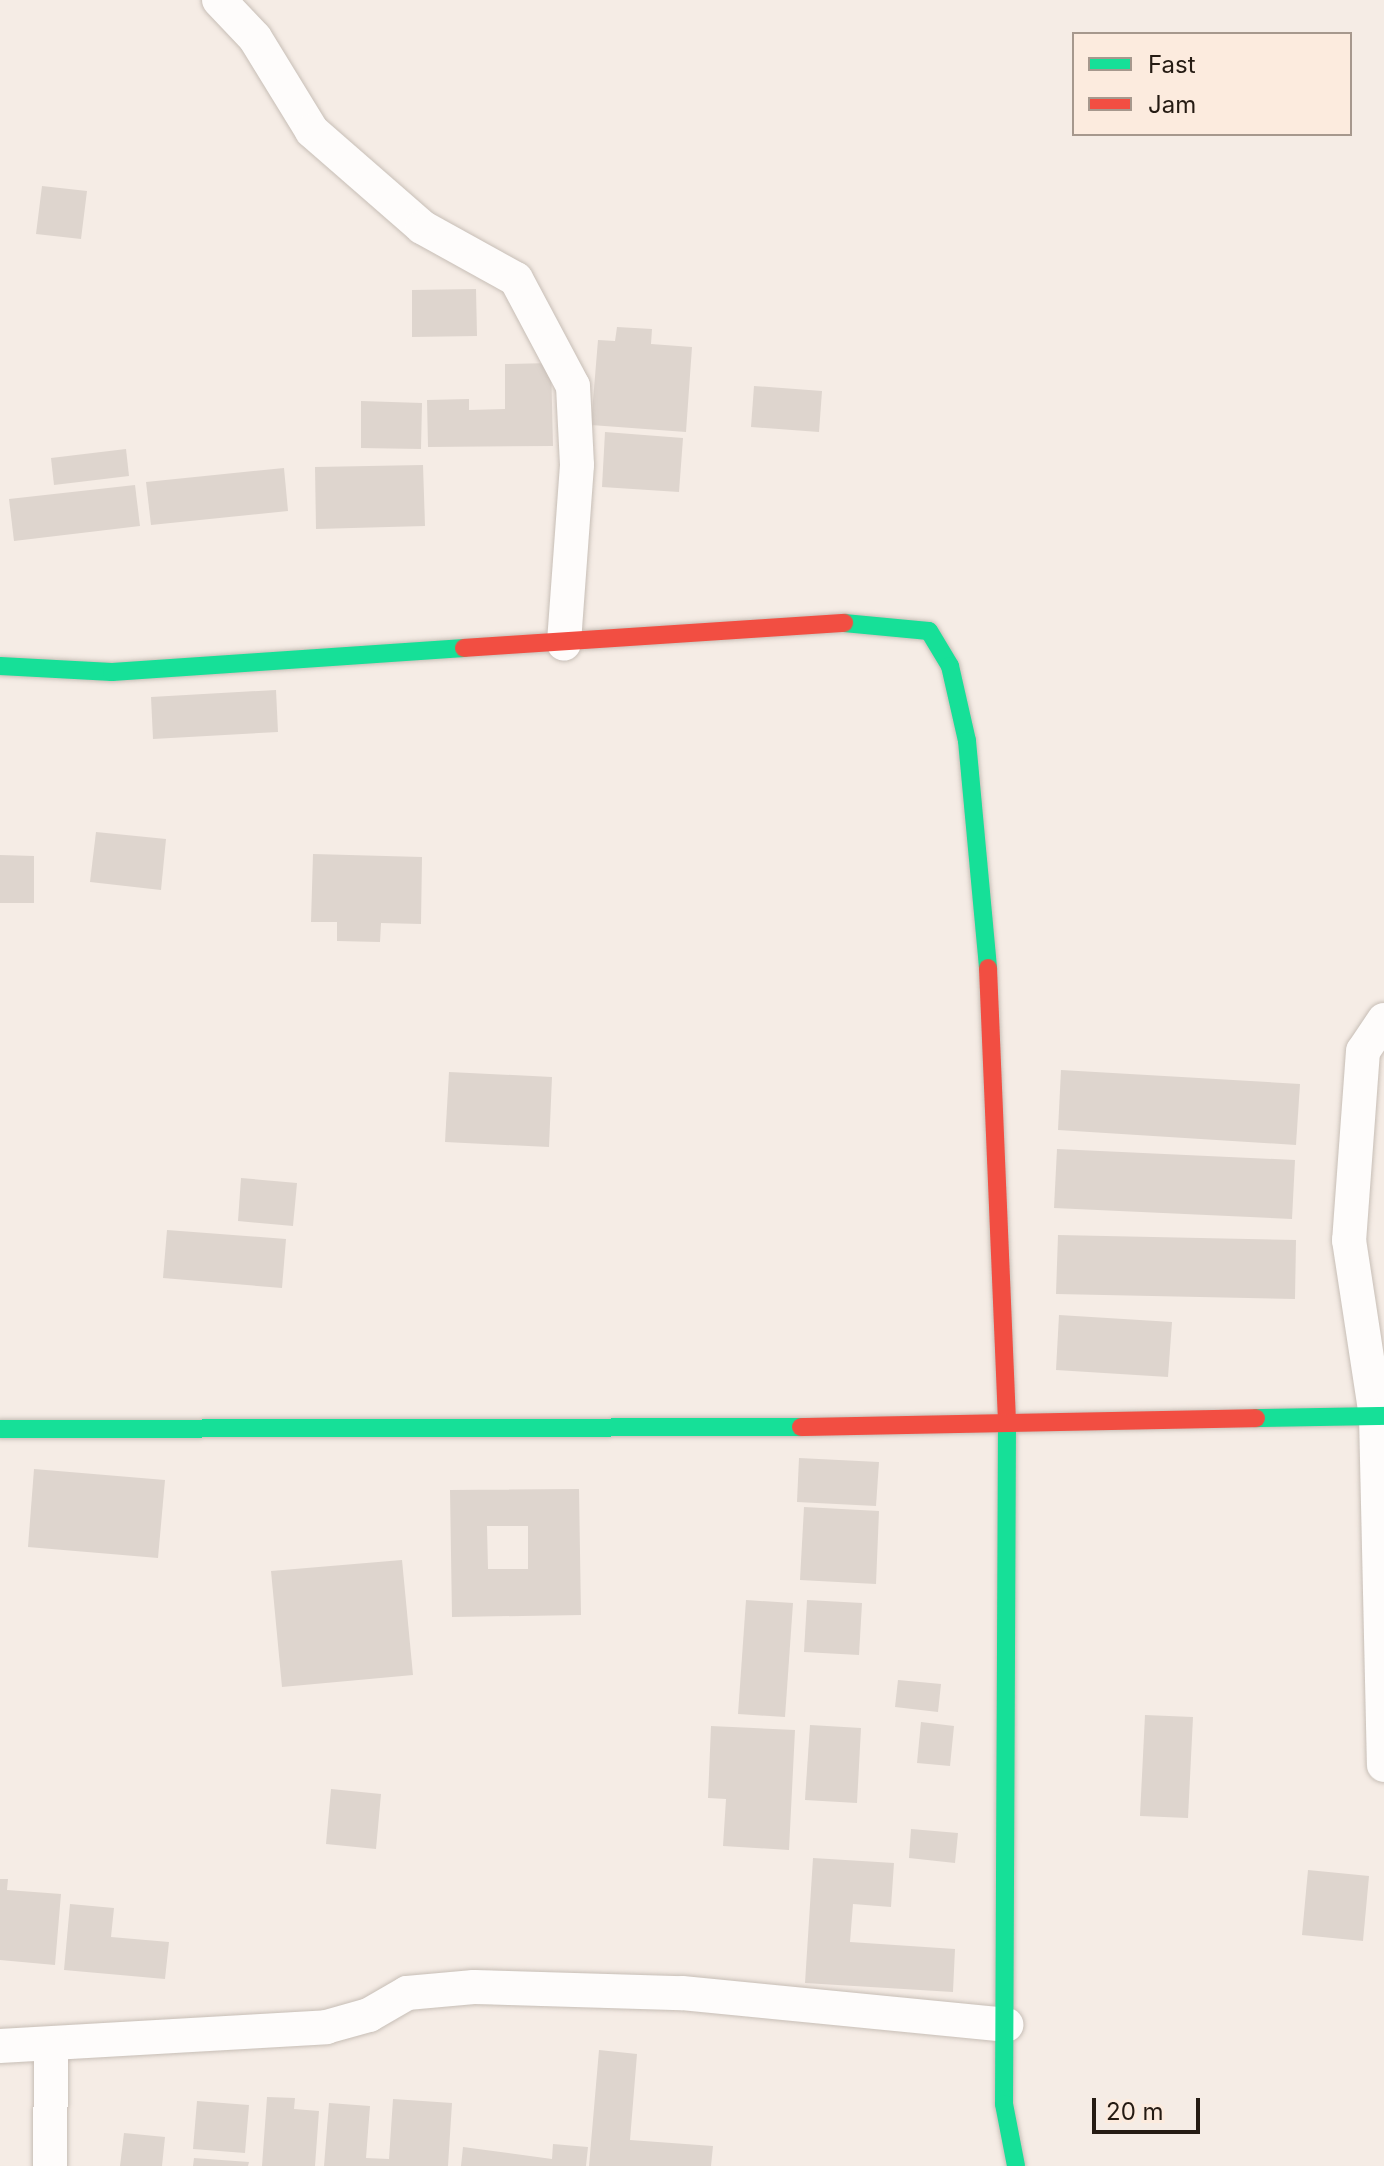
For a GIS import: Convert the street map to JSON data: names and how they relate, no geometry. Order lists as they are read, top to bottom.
{
  "legend": ["Fast", "Jam"],
  "scale_bar": "20 m"
}
